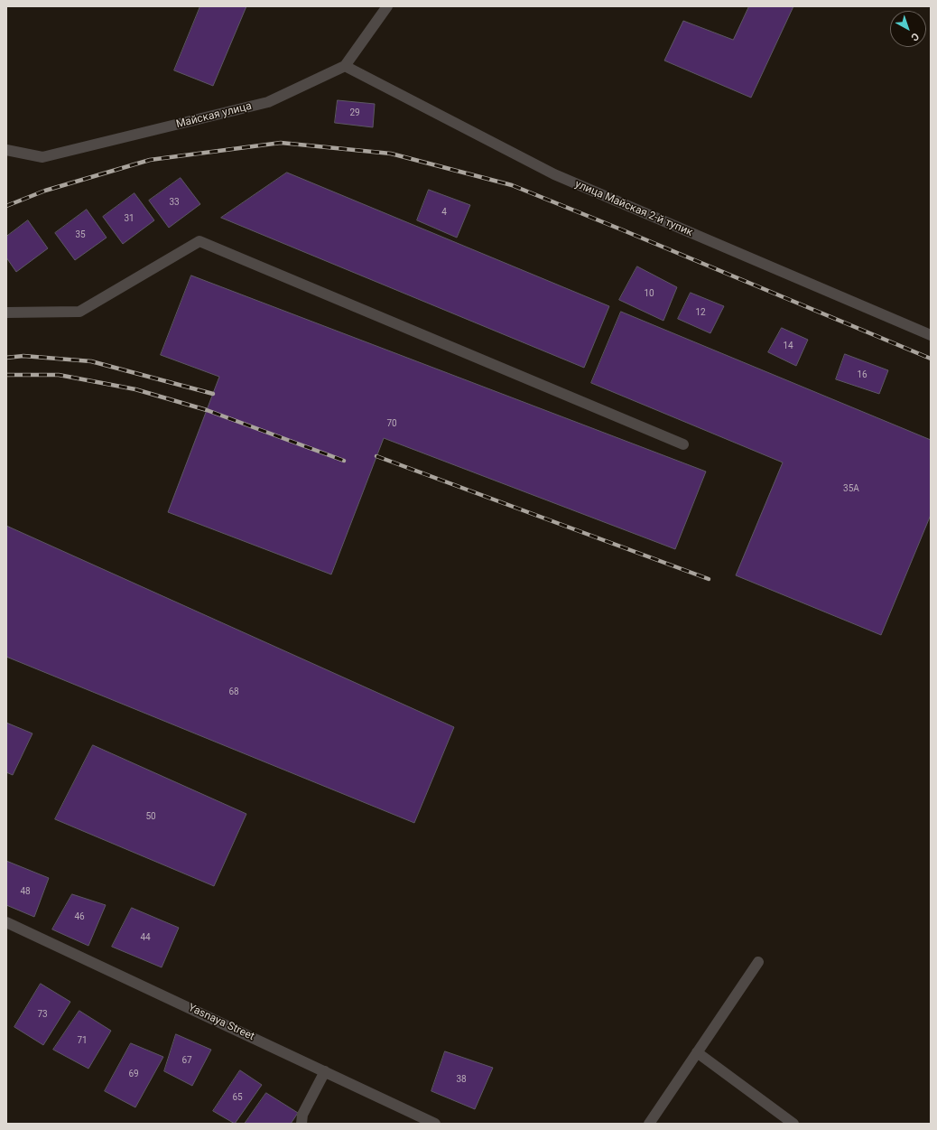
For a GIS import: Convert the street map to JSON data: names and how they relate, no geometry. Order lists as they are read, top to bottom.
{
  "streets": {
    "street": ["Майская улица", "улица Майская 2-й тупик", "Yasnaya Street"]
  },
  "crossings": [
    ["Майская улица", "улица Майская 2-й тупик"]
  ],
  "house_numbers": [
    "29",
    "33",
    "4",
    "31",
    "35",
    "10",
    "12",
    "14",
    "16",
    "70",
    "35А",
    "68",
    "50",
    "48",
    "46",
    "44",
    "73",
    "71",
    "67",
    "69",
    "38",
    "65"
  ],
  "north": "bottom right"
}
